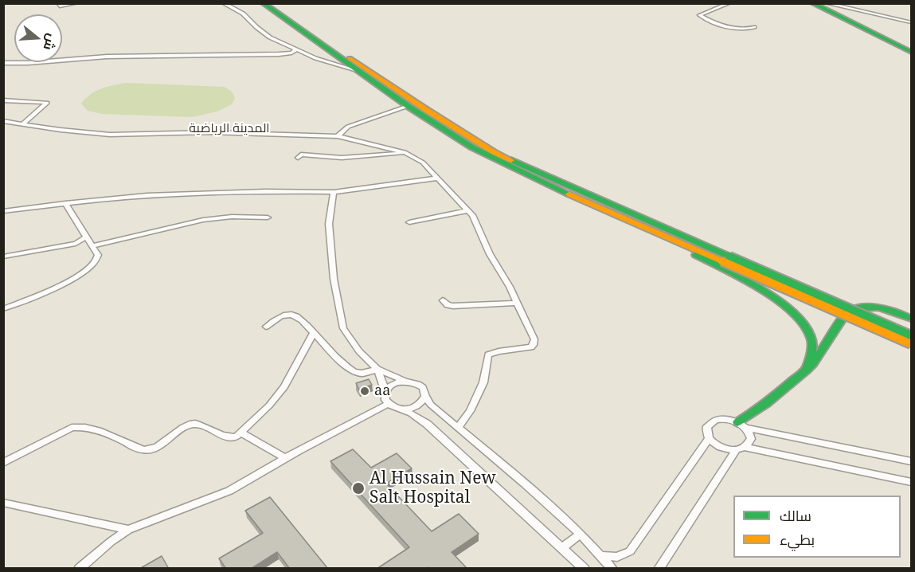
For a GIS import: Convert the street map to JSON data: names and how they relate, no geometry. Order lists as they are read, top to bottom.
{
  "districts": ["المدينة الرياضية"],
  "places": ["aa", "Al Hussain New Salt Hospital"],
  "legend": ["سالك", "بطيء"],
  "north": "right"
}
